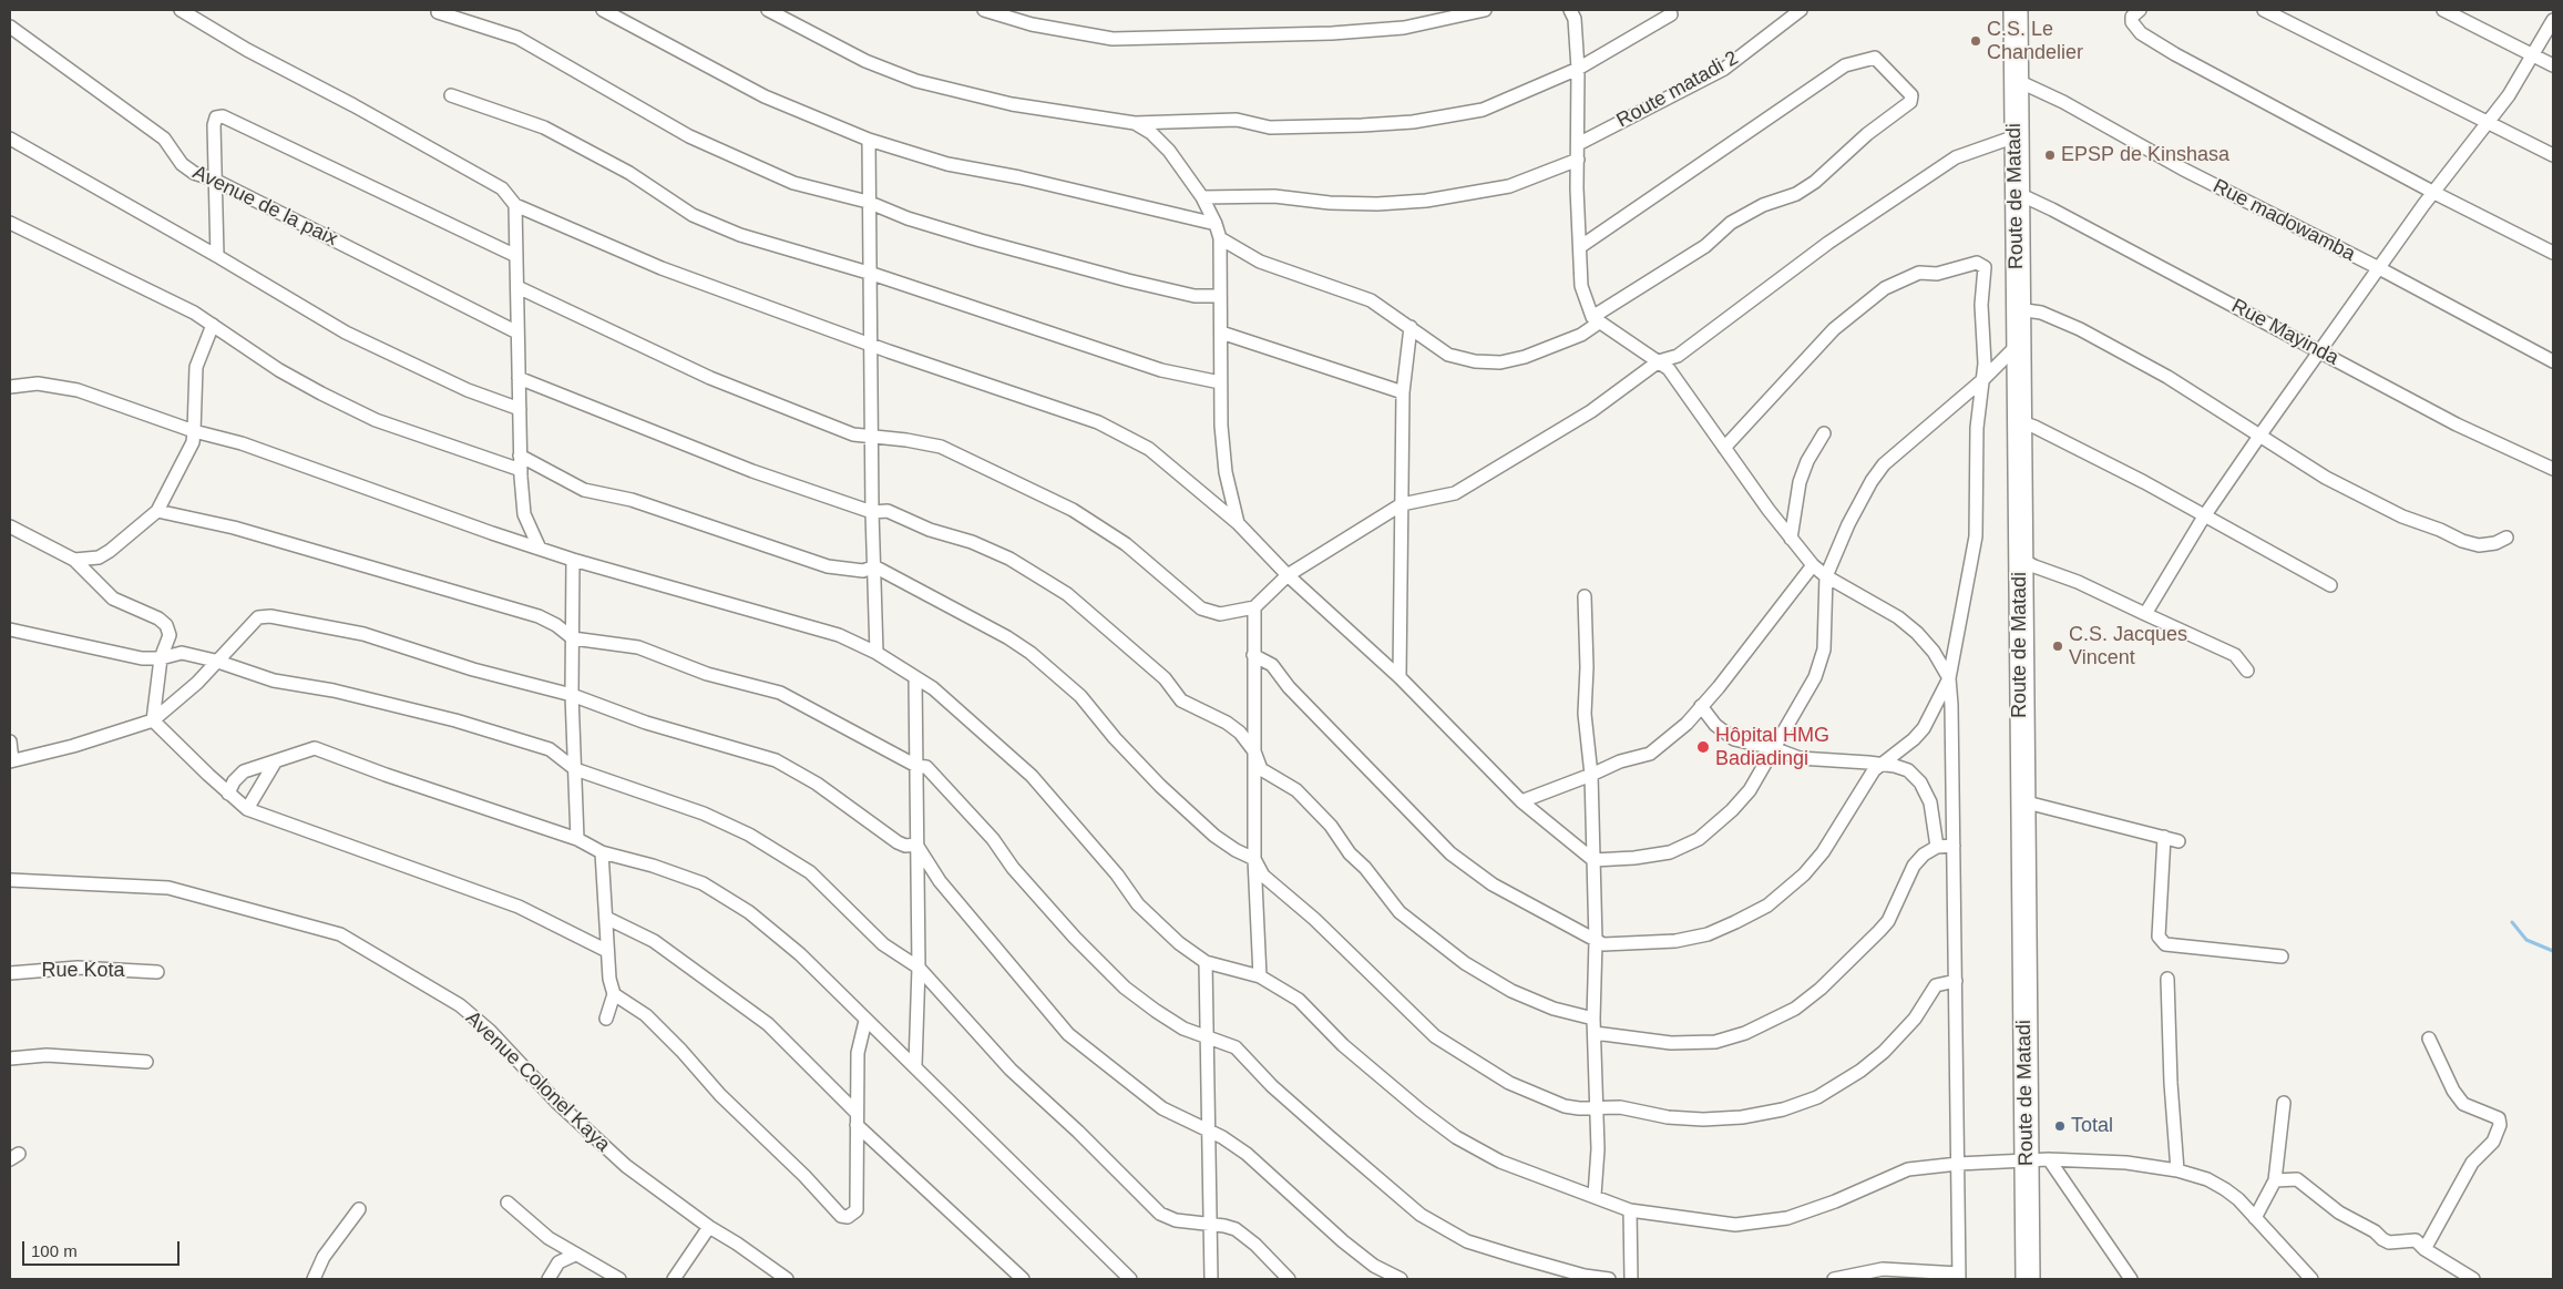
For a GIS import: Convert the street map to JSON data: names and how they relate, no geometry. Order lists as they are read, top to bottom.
{
  "streets": {
    "highway": ["Route de Matadi"],
    "street": [
      "Route matadi 2",
      "Avenue de la paix",
      "Rue madowamba",
      "Rue Mayinda",
      "Rue Kota",
      "Avenue Colonel Kaya"
    ]
  },
  "crossings": [
    ["Route de Matadi", "Rue madowamba"],
    ["Route de Matadi", "Rue Mayinda"]
  ],
  "places": [
    "C.S. Le Chandelier",
    "EPSP de Kinshasa",
    "C.S. Jacques Vincent",
    "Hôpital HMG Badiadingi",
    "Total"
  ],
  "scale_bar": "100 m"
}
